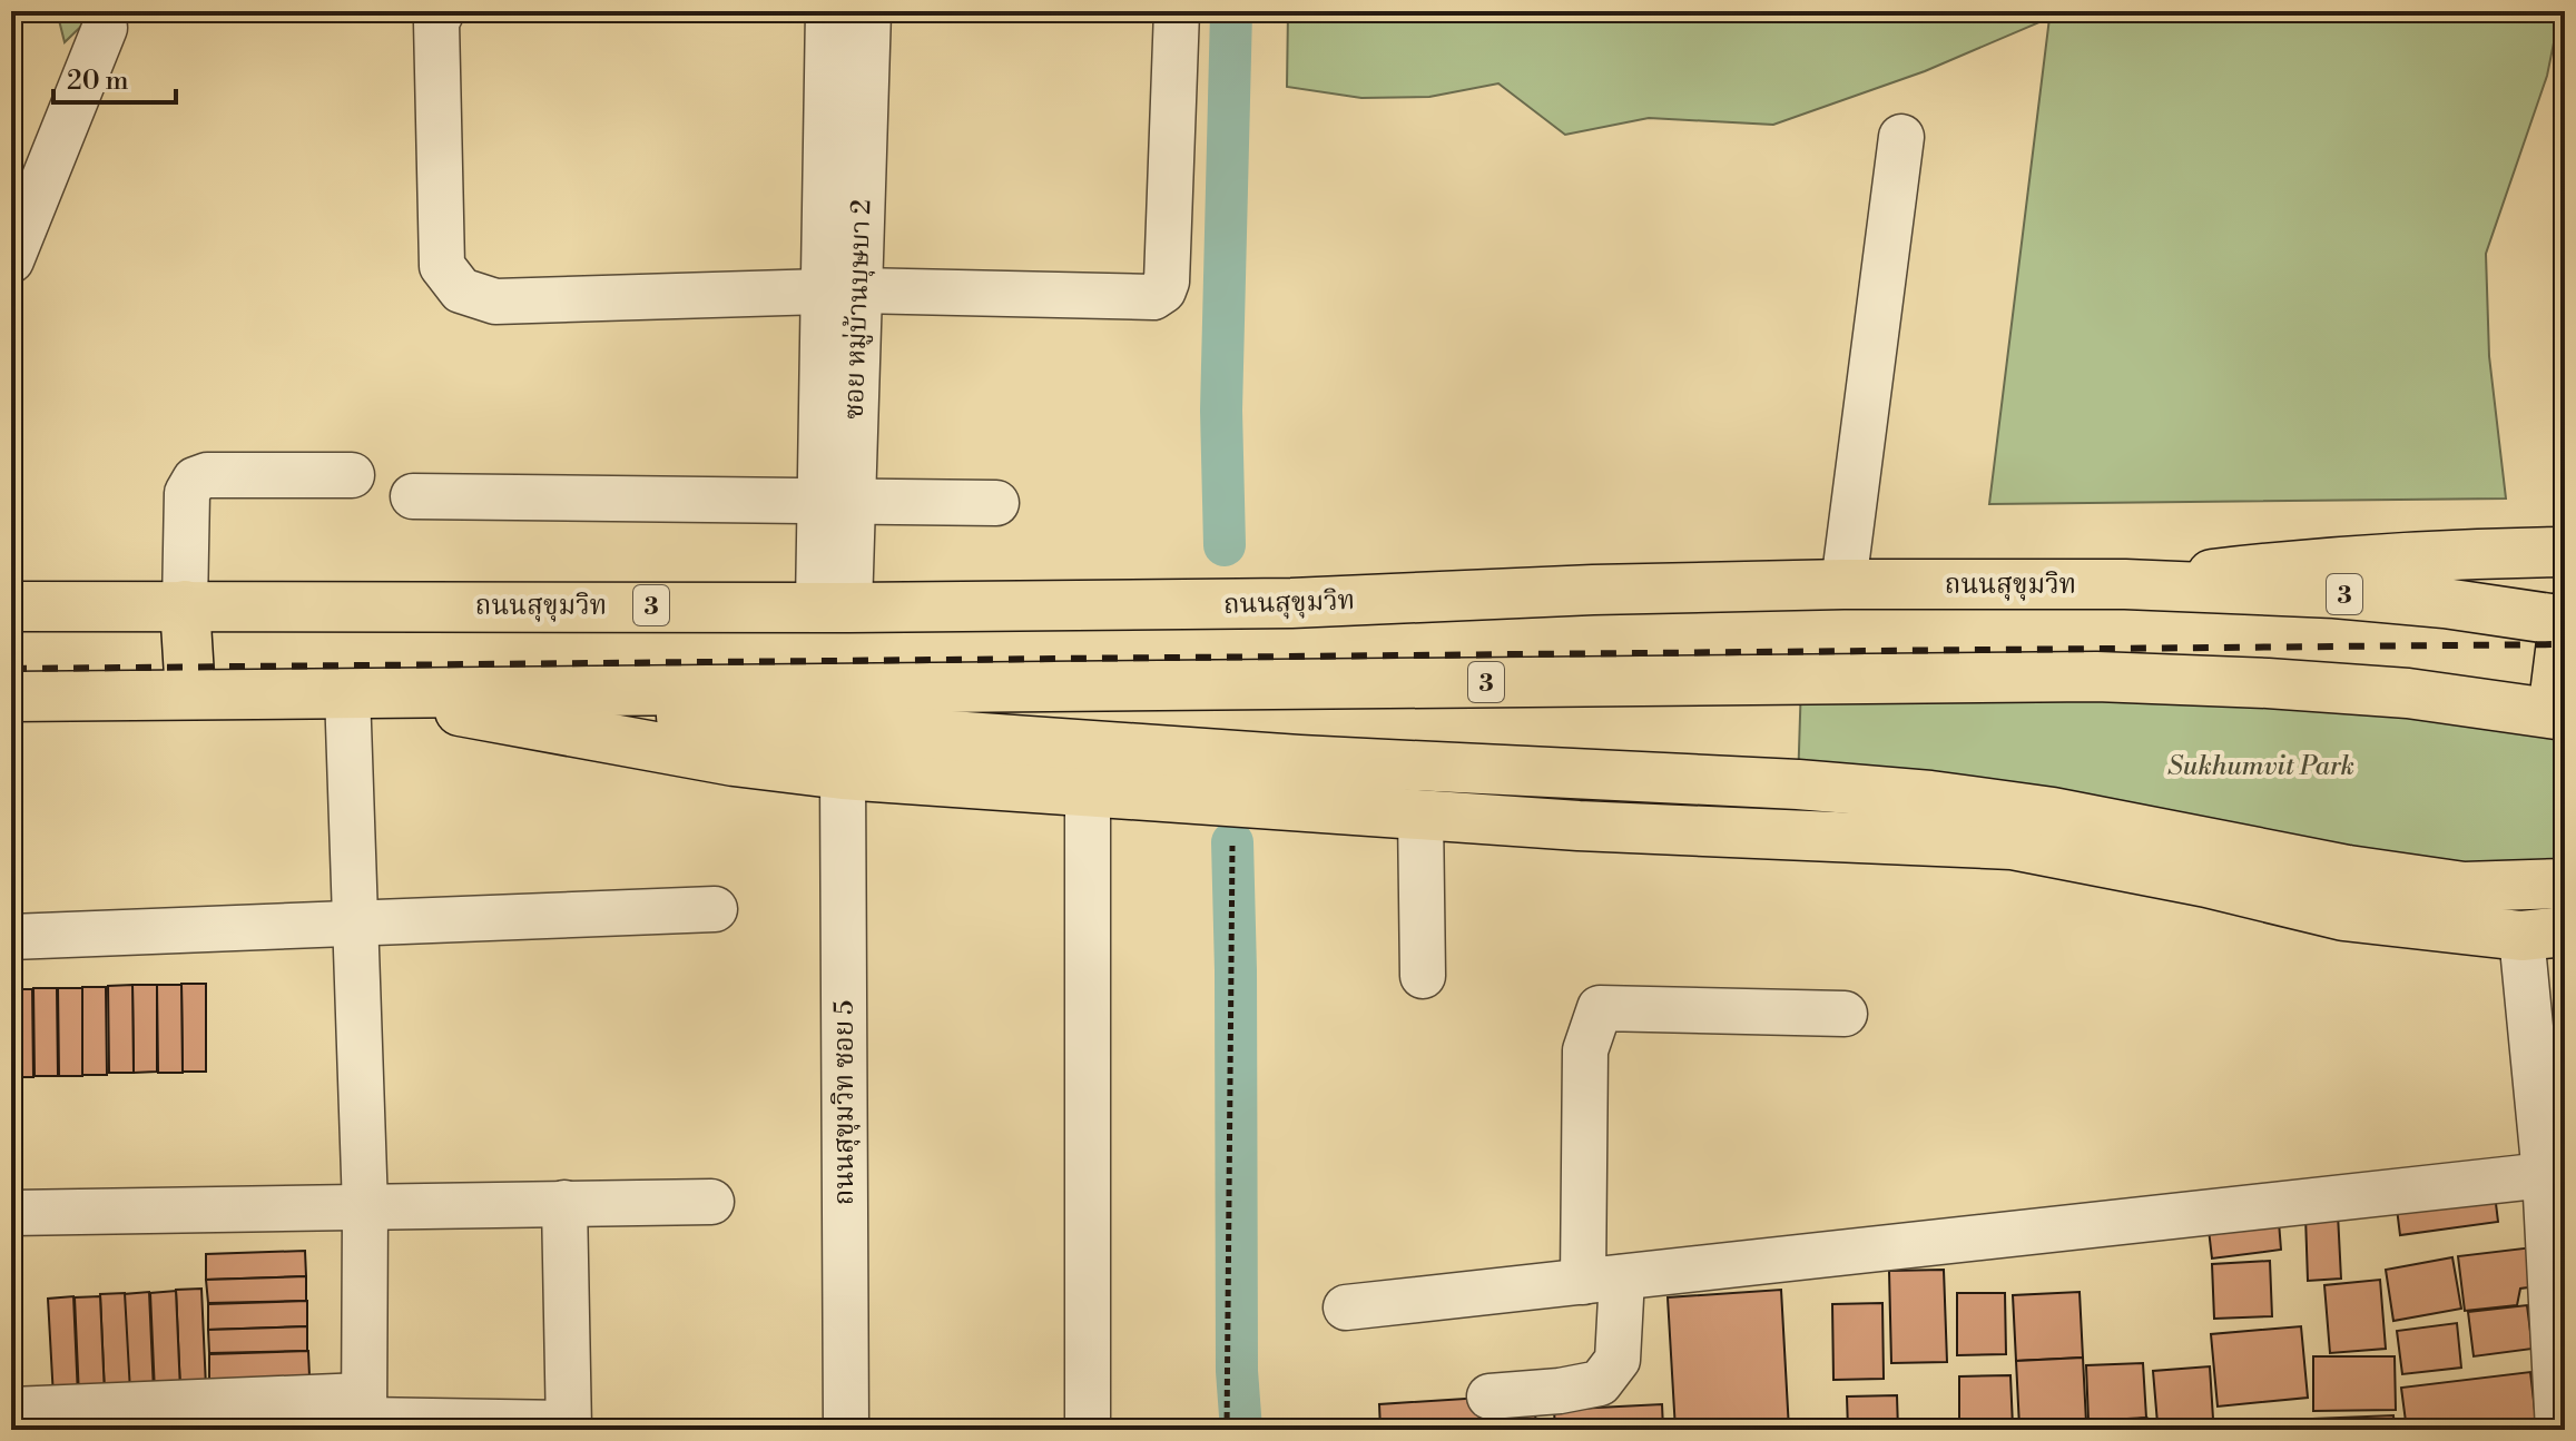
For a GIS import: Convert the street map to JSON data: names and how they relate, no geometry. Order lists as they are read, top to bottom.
{
  "streets": {
    "main road": ["ถนนสุขุมวิท", "3"],
    "street": ["ซอย หมู่บ้านบุษบา 2", "ถนนสุขุมวิท ซอย 5"]
  },
  "crossings": [
    ["ซอย หมู่บ้านบุษบา 2", "ถนนสุขุมวิท"]
  ],
  "parks": ["Sukhumvit Park"],
  "scale_bar": "20 m"
}
